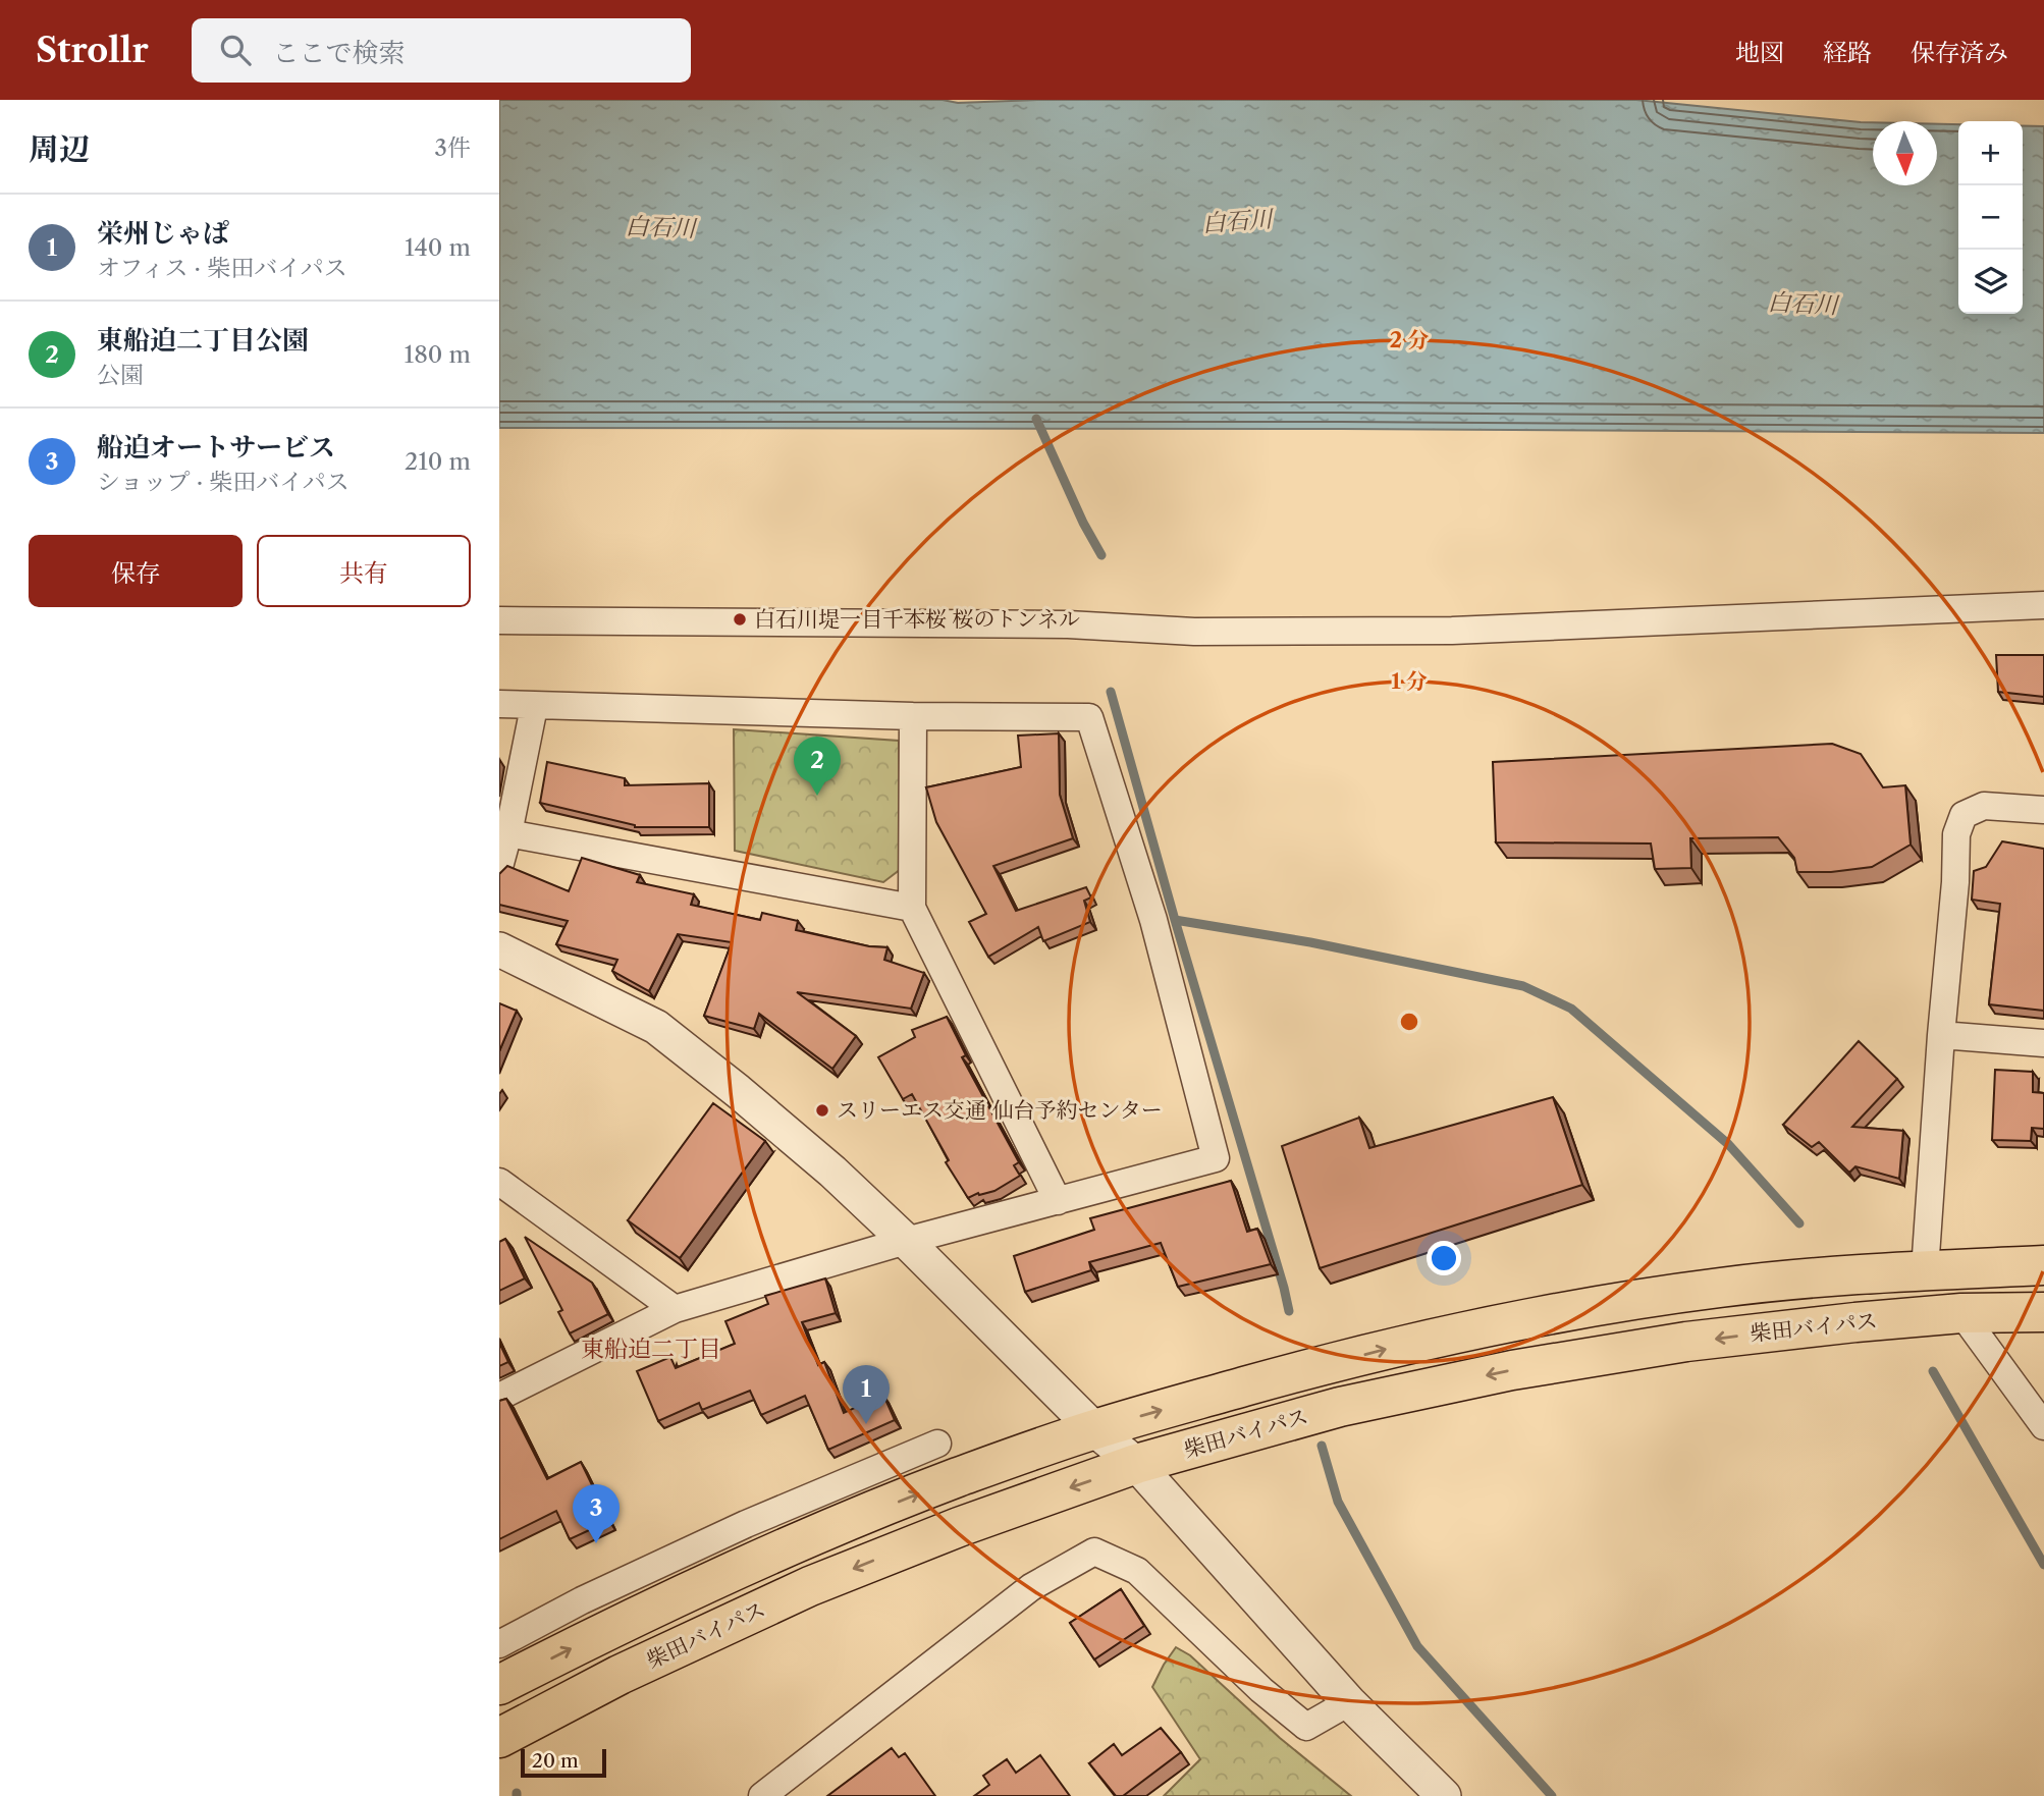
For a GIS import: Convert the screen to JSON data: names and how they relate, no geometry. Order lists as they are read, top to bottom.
{
  "streets": {
    "highway": ["柴田バイパス"]
  },
  "districts": ["東船迫二丁目"],
  "water": ["白石川"],
  "places": ["白石川堤一目千本桜 桜のトンネル", "スリーエス交通 仙台予約センター"],
  "scale_bar": "20 m",
  "north": "bottom",
  "page": {
    "header": "Strollr",
    "search": "ここで検索",
    "nav": ["地図", "経路", "保存済み"],
    "heading": ["周辺", "3件"],
    "map_buttons": ["+", "−"],
    "list": [
      {
        "mark": "1",
        "name": "栄州じゃぱ",
        "note": "オフィス · 柴田バイパス",
        "value": "140 m"
      },
      {
        "mark": "2",
        "name": "東船迫二丁目公園",
        "note": "公園",
        "value": "180 m"
      },
      {
        "mark": "3",
        "name": "船迫オートサービス",
        "note": "ショップ · 柴田バイパス",
        "value": "210 m"
      }
    ],
    "buttons": ["保存", "共有"],
    "pins": ["2", "1", "3"],
    "scale": "20 m"
  },
  "rings": ["2 分", "1 分"]
}
